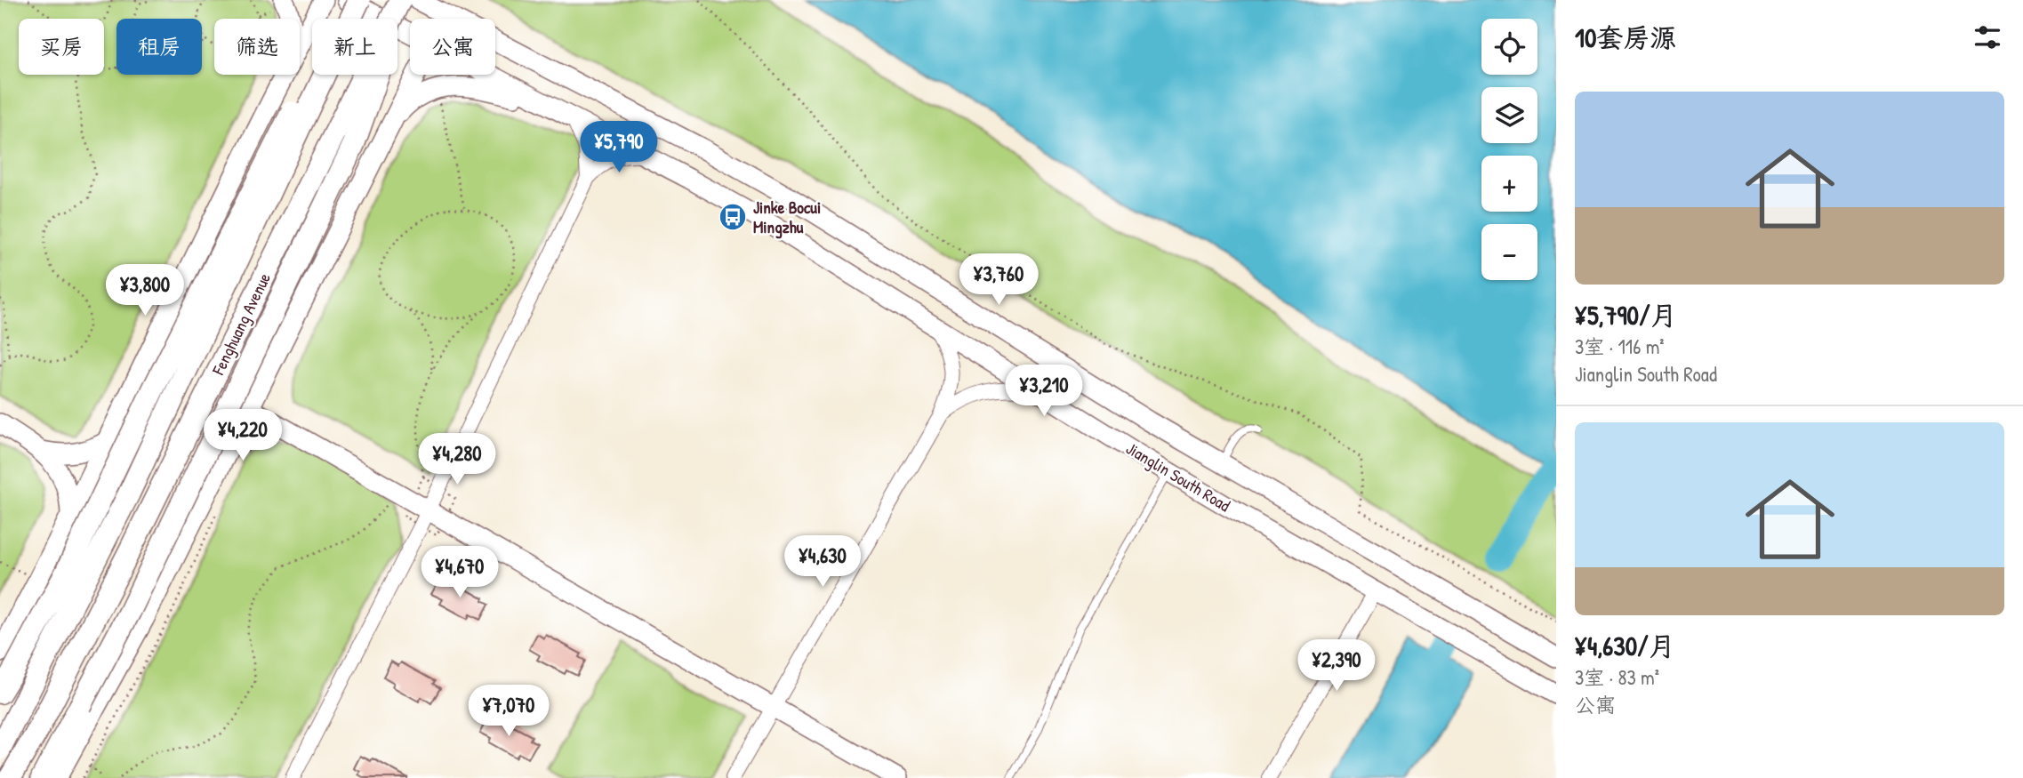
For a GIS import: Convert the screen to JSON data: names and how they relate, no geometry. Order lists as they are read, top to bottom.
{
  "streets": {
    "main road": ["Fenghuang Avenue", "Jianglin South Road"]
  },
  "places": {
    "bus stop": ["Jinke Bocui Mingzhu"]
  },
  "page": {
    "heading": "10套房源",
    "map_buttons": ["+", "−"],
    "chip": [
      "买房",
      "租房",
      "筛选",
      "新上",
      "公寓"
    ],
    "list": [
      {
        "name": "¥5,790/月",
        "note": "3室 · 116 m² · Jianglin South Road"
      },
      {
        "name": "¥4,630/月",
        "note": "3室 · 83 m² · 公寓"
      }
    ],
    "price": [
      "¥5,790",
      "¥3,760",
      "¥3,800",
      "¥3,210",
      "¥4,220",
      "¥4,280",
      "¥4,630",
      "¥4,670",
      "¥2,390",
      "¥7,070"
    ]
  }
}
